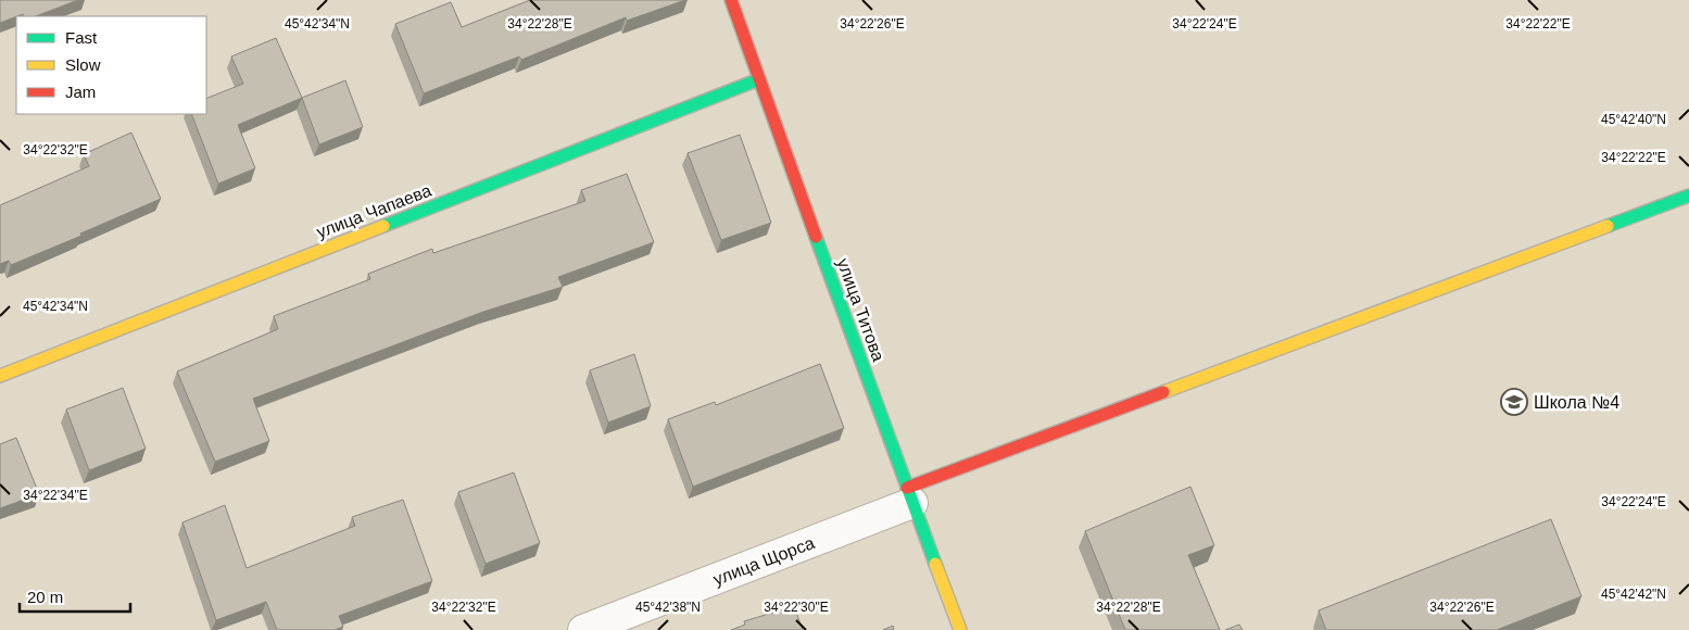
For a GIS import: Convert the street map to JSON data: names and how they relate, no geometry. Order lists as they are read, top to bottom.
{
  "streets": {
    "street": ["улица Чапаева", "улица Титова", "улица Щорса"]
  },
  "crossings": [
    ["улица Чапаева", "улица Титова"],
    ["улица Титова", "улица Щорса"]
  ],
  "places": {
    "school or university": ["Школа №4"]
  },
  "legend": ["Fast", "Slow", "Jam"],
  "scale_bar": "20 m",
  "coordinates": [
    "45°42'34\"N",
    "34°22'28\"E",
    "34°22'26\"E",
    "34°22'24\"E",
    "34°22'22\"E",
    "45°42'40\"N",
    "34°22'32\"E",
    "34°22'34\"E",
    "45°42'42\"N",
    "34°22'30\"E",
    "45°42'38\"N"
  ]
}
